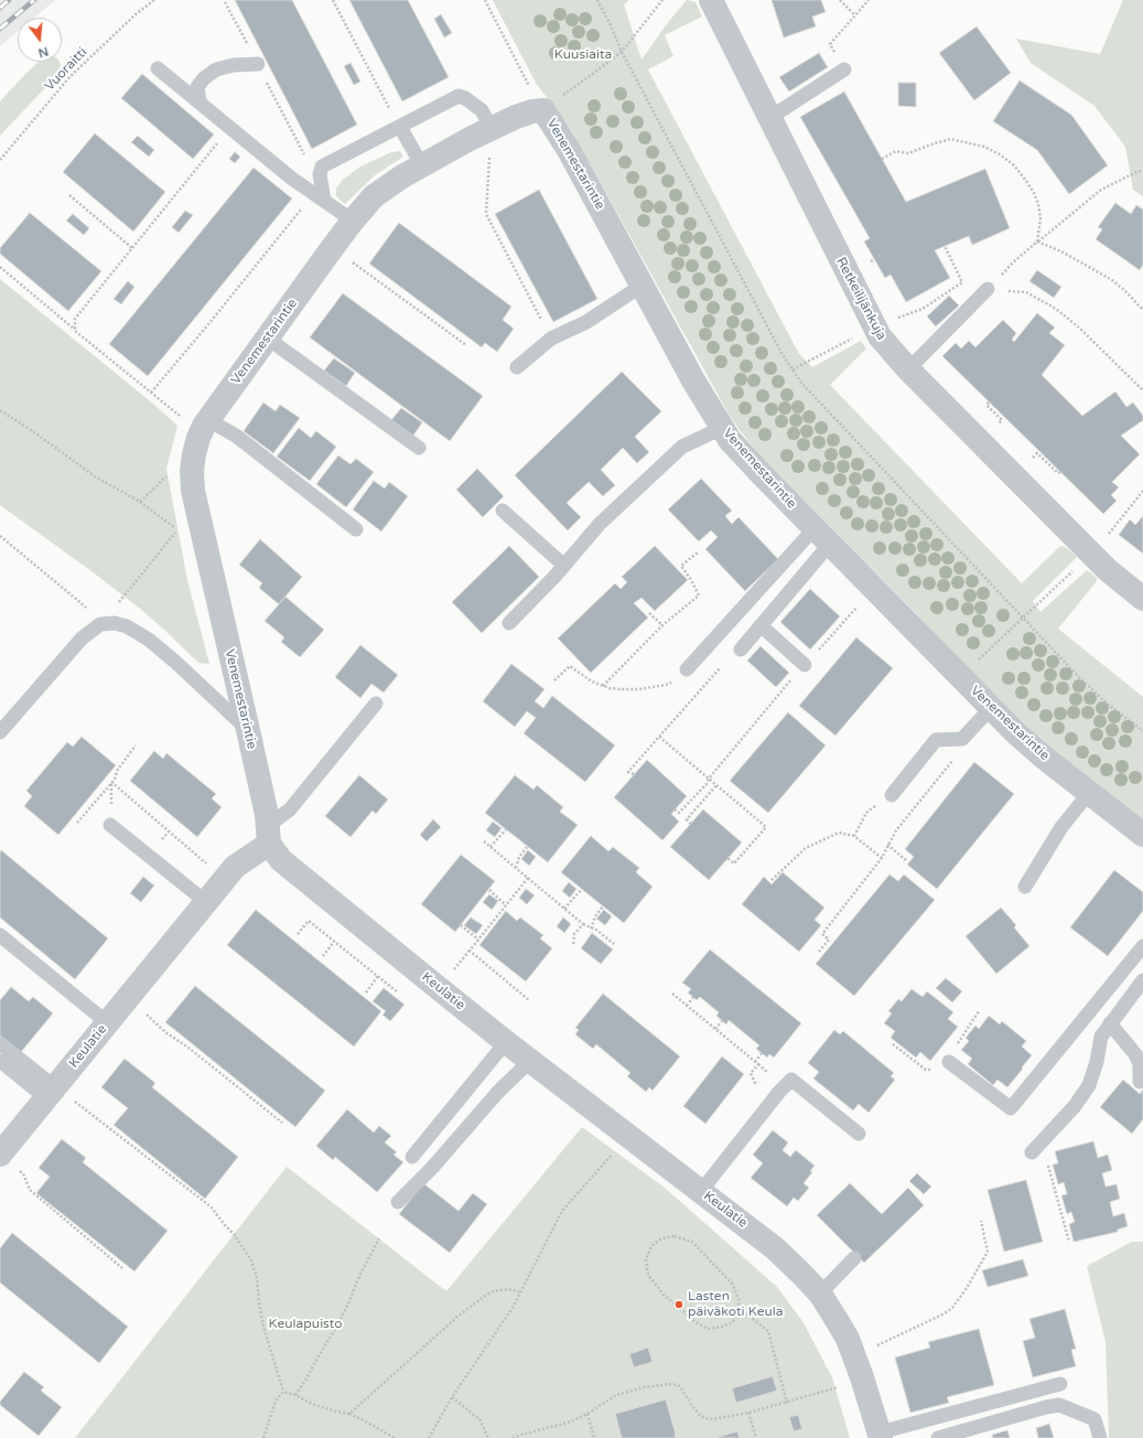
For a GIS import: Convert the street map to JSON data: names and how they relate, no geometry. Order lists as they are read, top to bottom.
{
  "streets": {
    "street": ["Venemestarintie", "Retkeilijänkuja", "Keulatie"],
    "path": ["Vuoraitti"]
  },
  "crossings": [
    ["Venemestarintie", "Keulatie"]
  ],
  "parks": ["Kuusiaita", "Keulapuisto"],
  "places": ["Lasten päiväkoti Keula"],
  "north": "bottom"
}
